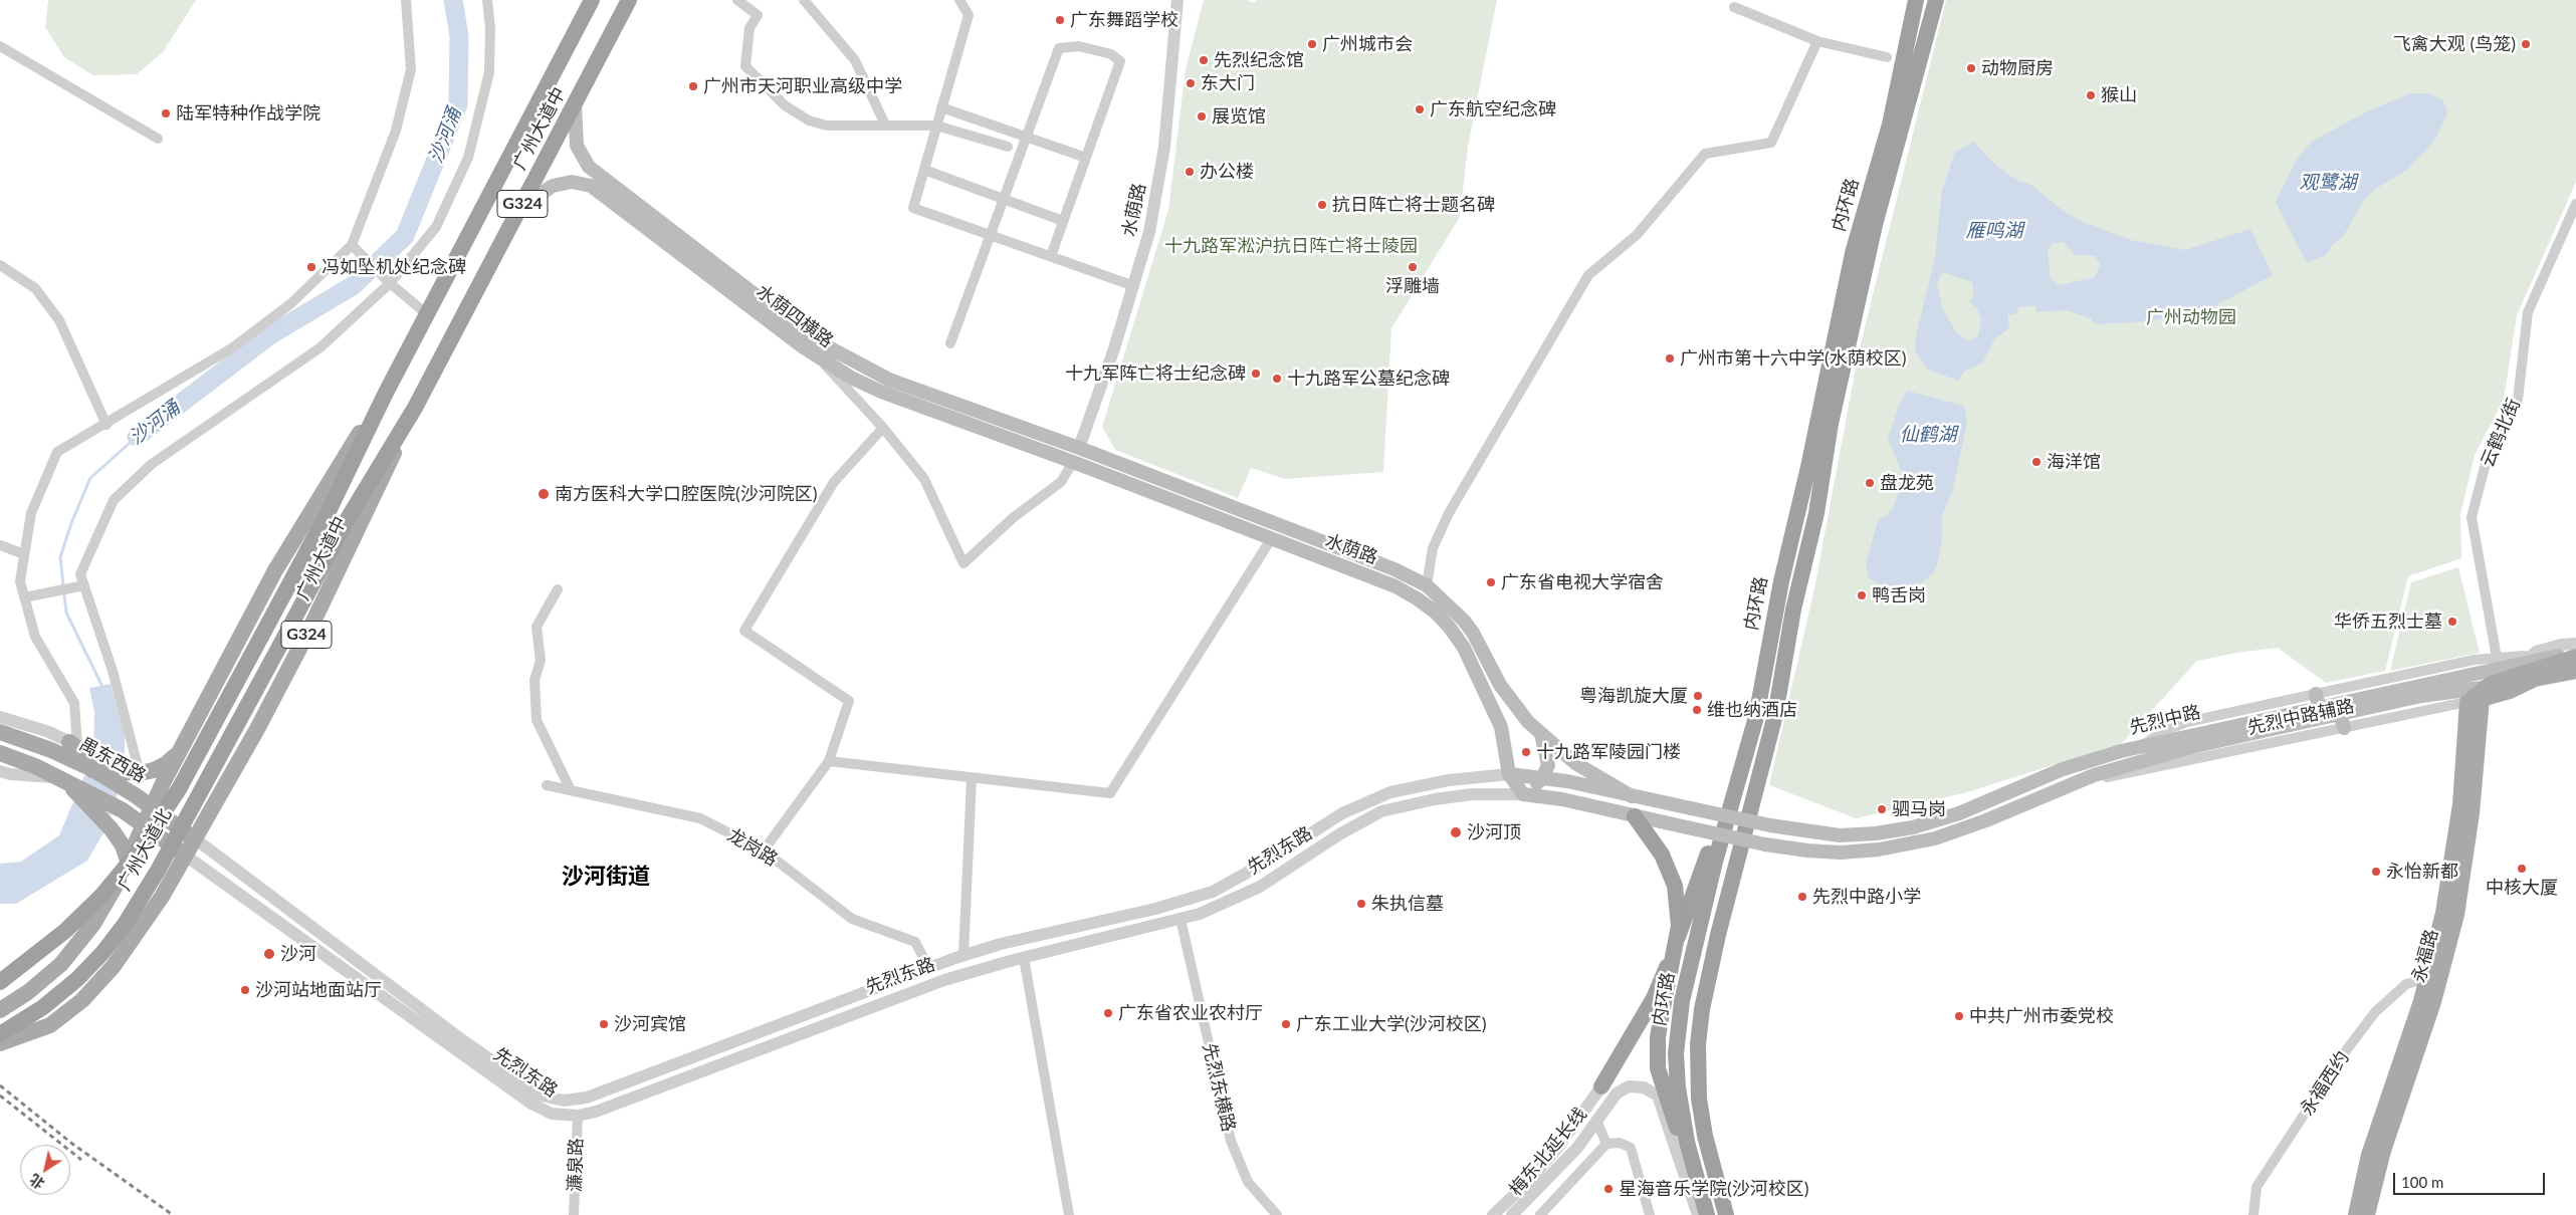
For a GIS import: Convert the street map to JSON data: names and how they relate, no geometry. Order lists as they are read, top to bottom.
{
  "streets": {
    "highway": [
      "广州大道中",
      "G324",
      "内环路",
      "广州大道北"
    ],
    "main road": [
      "水荫路",
      "水荫四横路",
      "先烈中路",
      "禺东西路",
      "先烈东路",
      "永福路"
    ],
    "street": [
      "云鹤北街",
      "先烈中路辅路",
      "龙岗路",
      "永福西约",
      "先烈东横路",
      "梅东北延长线",
      "濂泉路"
    ]
  },
  "crossings": [
    ["广州大道中", "G324"],
    ["广州大道中", "水荫四横路"],
    ["广州大道中", "禺东西路"],
    ["广州大道中", "广州大道北"],
    ["广州大道中", "先烈东路"],
    ["G324", "禺东西路"],
    ["G324", "广州大道北"],
    ["内环路", "梅东北延长线"],
    ["水荫路", "水荫四横路"],
    ["水荫路", "先烈东路"],
    ["云鹤北街", "先烈中路辅路"],
    ["云鹤北街", "先烈中路"],
    ["先烈中路辅路", "先烈中路"],
    ["先烈中路辅路", "永福路"],
    ["先烈中路", "先烈东路"],
    ["先烈中路", "永福路"],
    ["禺东西路", "广州大道北"],
    ["禺东西路", "先烈东路"],
    ["龙岗路", "先烈东路"],
    ["广州大道北", "先烈东路"],
    ["先烈东路", "先烈东横路"],
    ["先烈东路", "濂泉路"],
    ["永福路", "永福西约"]
  ],
  "districts": ["沙河街道"],
  "water": [
    "沙河涌",
    "观鹭湖",
    "雁鸣湖",
    "仙鹤湖"
  ],
  "parks": ["十九路军淞沪抗日阵亡将士陵园", "广州动物园"],
  "places": [
    "广东舞蹈学校",
    "广州城市会",
    "飞禽大观 (鸟笼)",
    "先烈纪念馆",
    "动物厨房",
    "东大门",
    "广州市天河职业高级中学",
    "猴山",
    "广东航空纪念碑",
    "陆军特种作战学院",
    "展览馆",
    "办公楼",
    "抗日阵亡将士题名碑",
    "冯如坠机处纪念碑",
    "浮雕墙",
    "广州市第十六中学(水荫校区)",
    "十九军阵亡将士纪念碑",
    "十九路军公墓纪念碑",
    "海洋馆",
    "盘龙苑",
    "南方医科大学口腔医院(沙河院区)",
    "广东省电视大学宿舍",
    "鸭舌岗",
    "华侨五烈士墓",
    "粤海凯旋大厦",
    "维也纳酒店",
    "十九路军陵园门楼",
    "驷马岗",
    "沙河顶",
    "中核大厦",
    "永怡新都",
    "先烈中路小学",
    "朱执信墓",
    "沙河",
    "沙河站地面站厅",
    "广东省农业农村厅",
    "中共广州市委党校",
    "沙河宾馆",
    "广东工业大学(沙河校区)",
    "星海音乐学院(沙河校区)"
  ],
  "scale_bar": "100 m",
  "north": "bottom left"
}
